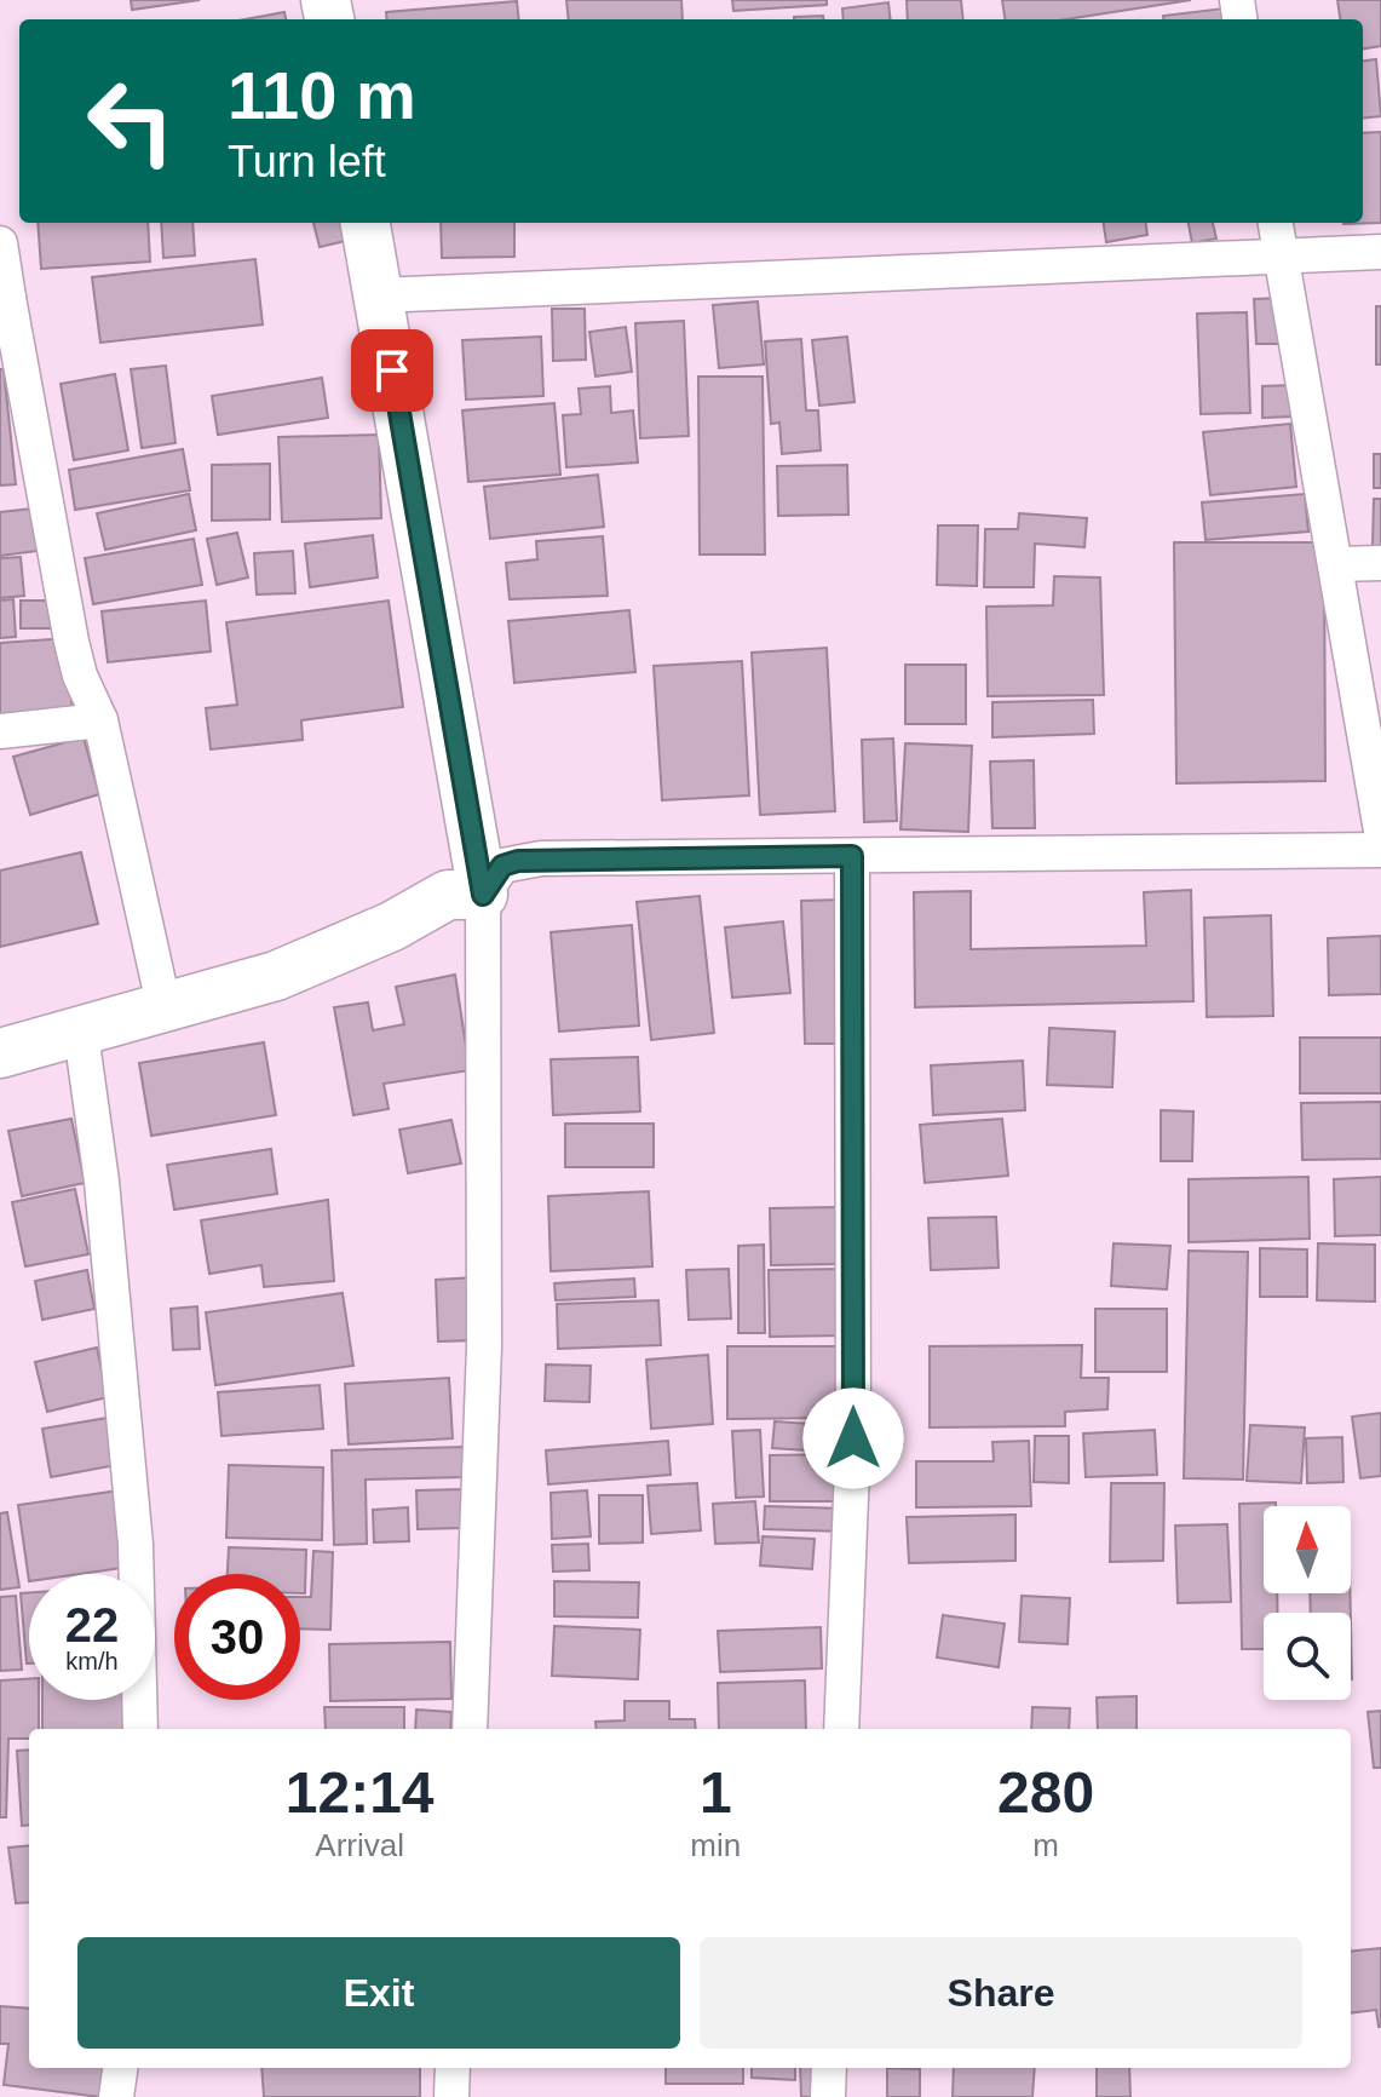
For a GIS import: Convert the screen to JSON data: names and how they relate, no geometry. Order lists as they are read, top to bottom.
{
  "north": "top",
  "page": {
    "turn": ["110 m", "Turn left"],
    "speed": "22 km/h",
    "limit": "30",
    "eta": [
      "12:14",
      "Arrival",
      "1",
      "min",
      "280",
      "m"
    ],
    "buttons": ["Exit", "Share"]
  }
}
